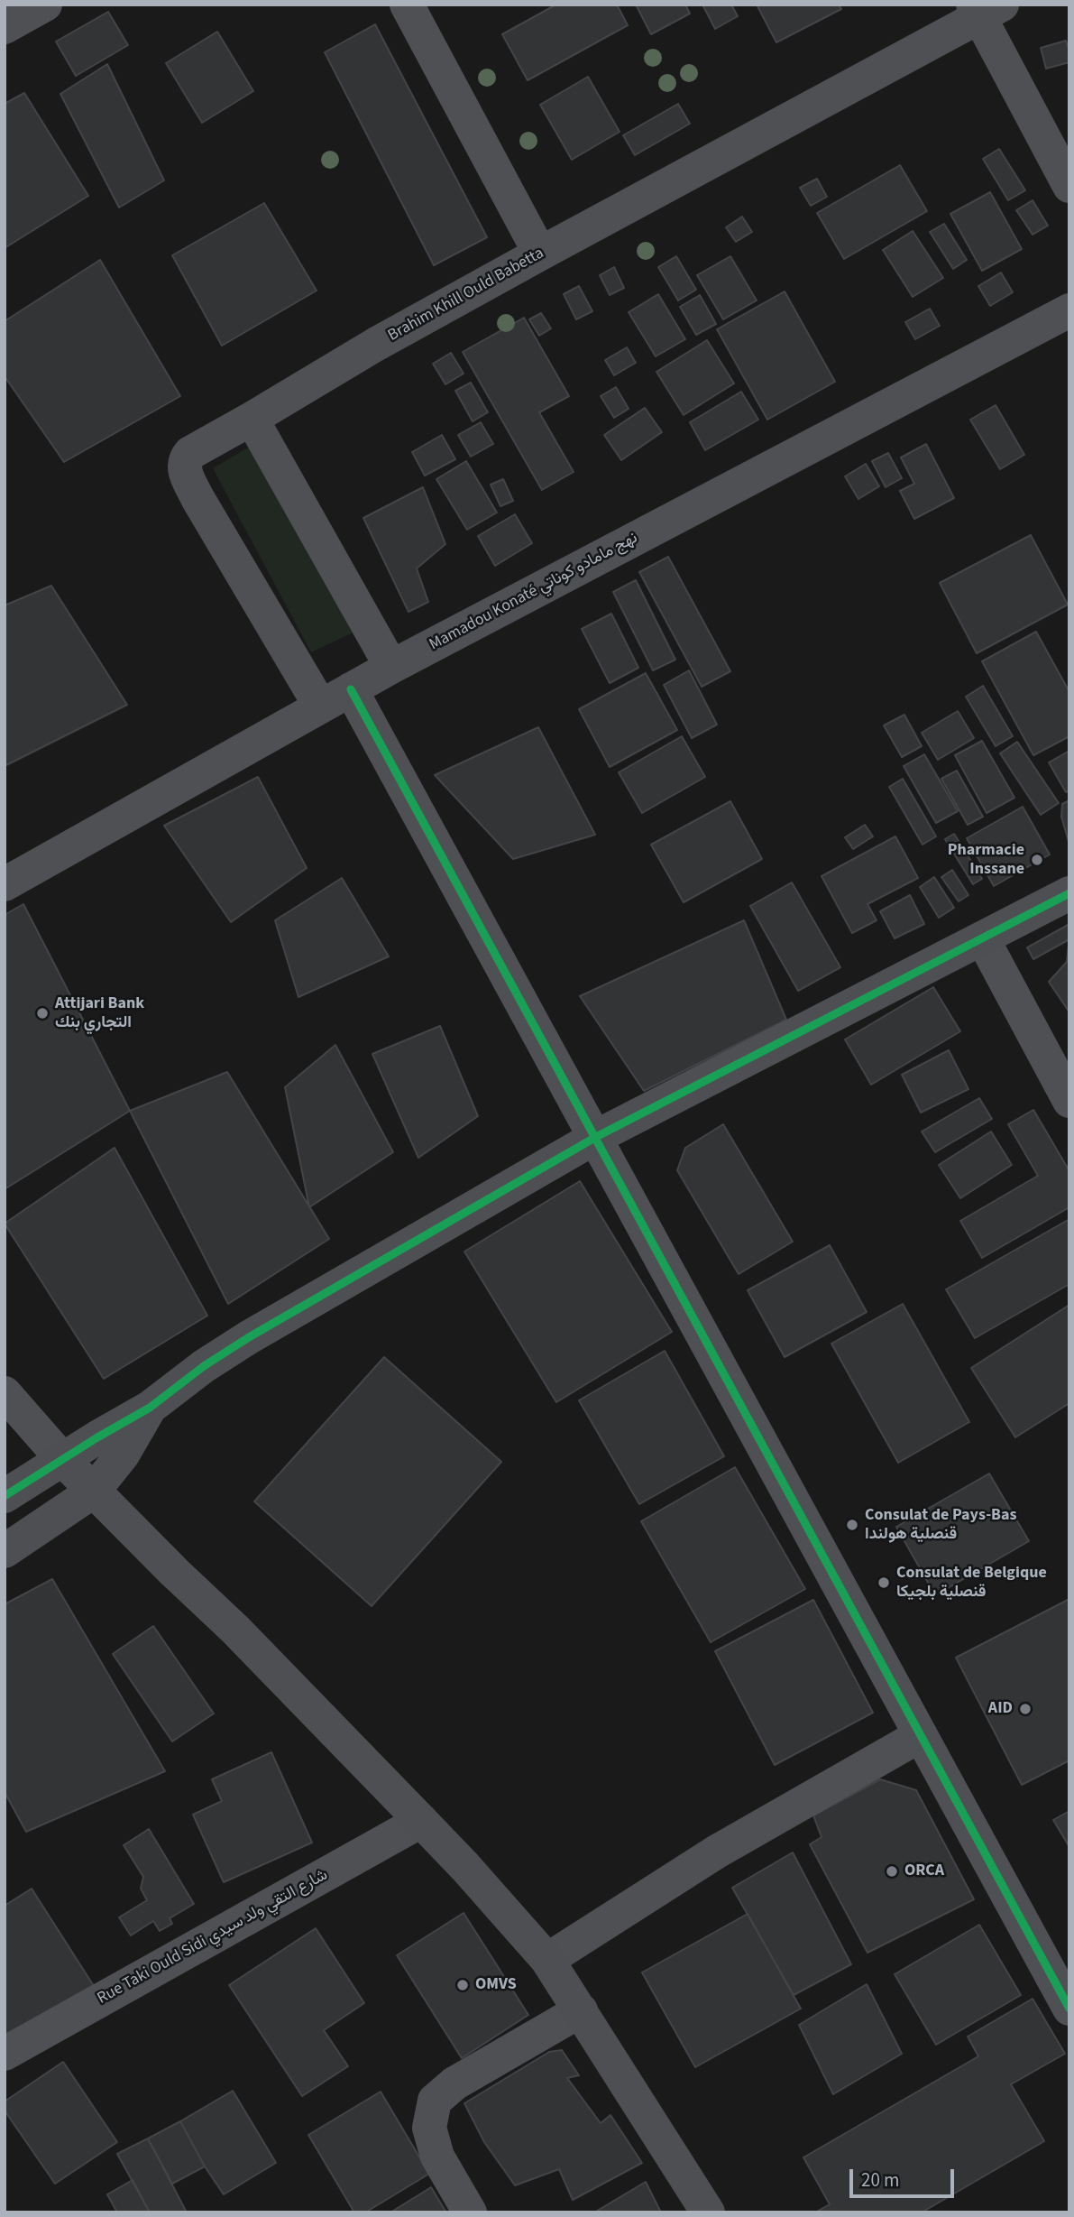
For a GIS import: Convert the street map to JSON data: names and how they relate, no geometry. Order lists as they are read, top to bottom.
{
  "streets": {
    "street": ["Brahim Khill Ould Babetta", "Mamadou Konaté نهج مامادو كوناتي", "Rue Taki Ould Sidi شارع التقي ولد سيدي"]
  },
  "crossings": [
    ["Brahim Khill Ould Babetta", "Mamadou Konaté نهج مامادو كوناتي"]
  ],
  "places": [
    "Pharmacie Inssane",
    "Attijari Bank التجاري بنك",
    "Consulat de Pays-Bas قنصلية هولندا",
    "Consulat de Belgique قنصلية بلجيكا",
    "AID",
    "ORCA",
    "OMVS"
  ],
  "scale_bar": "20 m"
}
